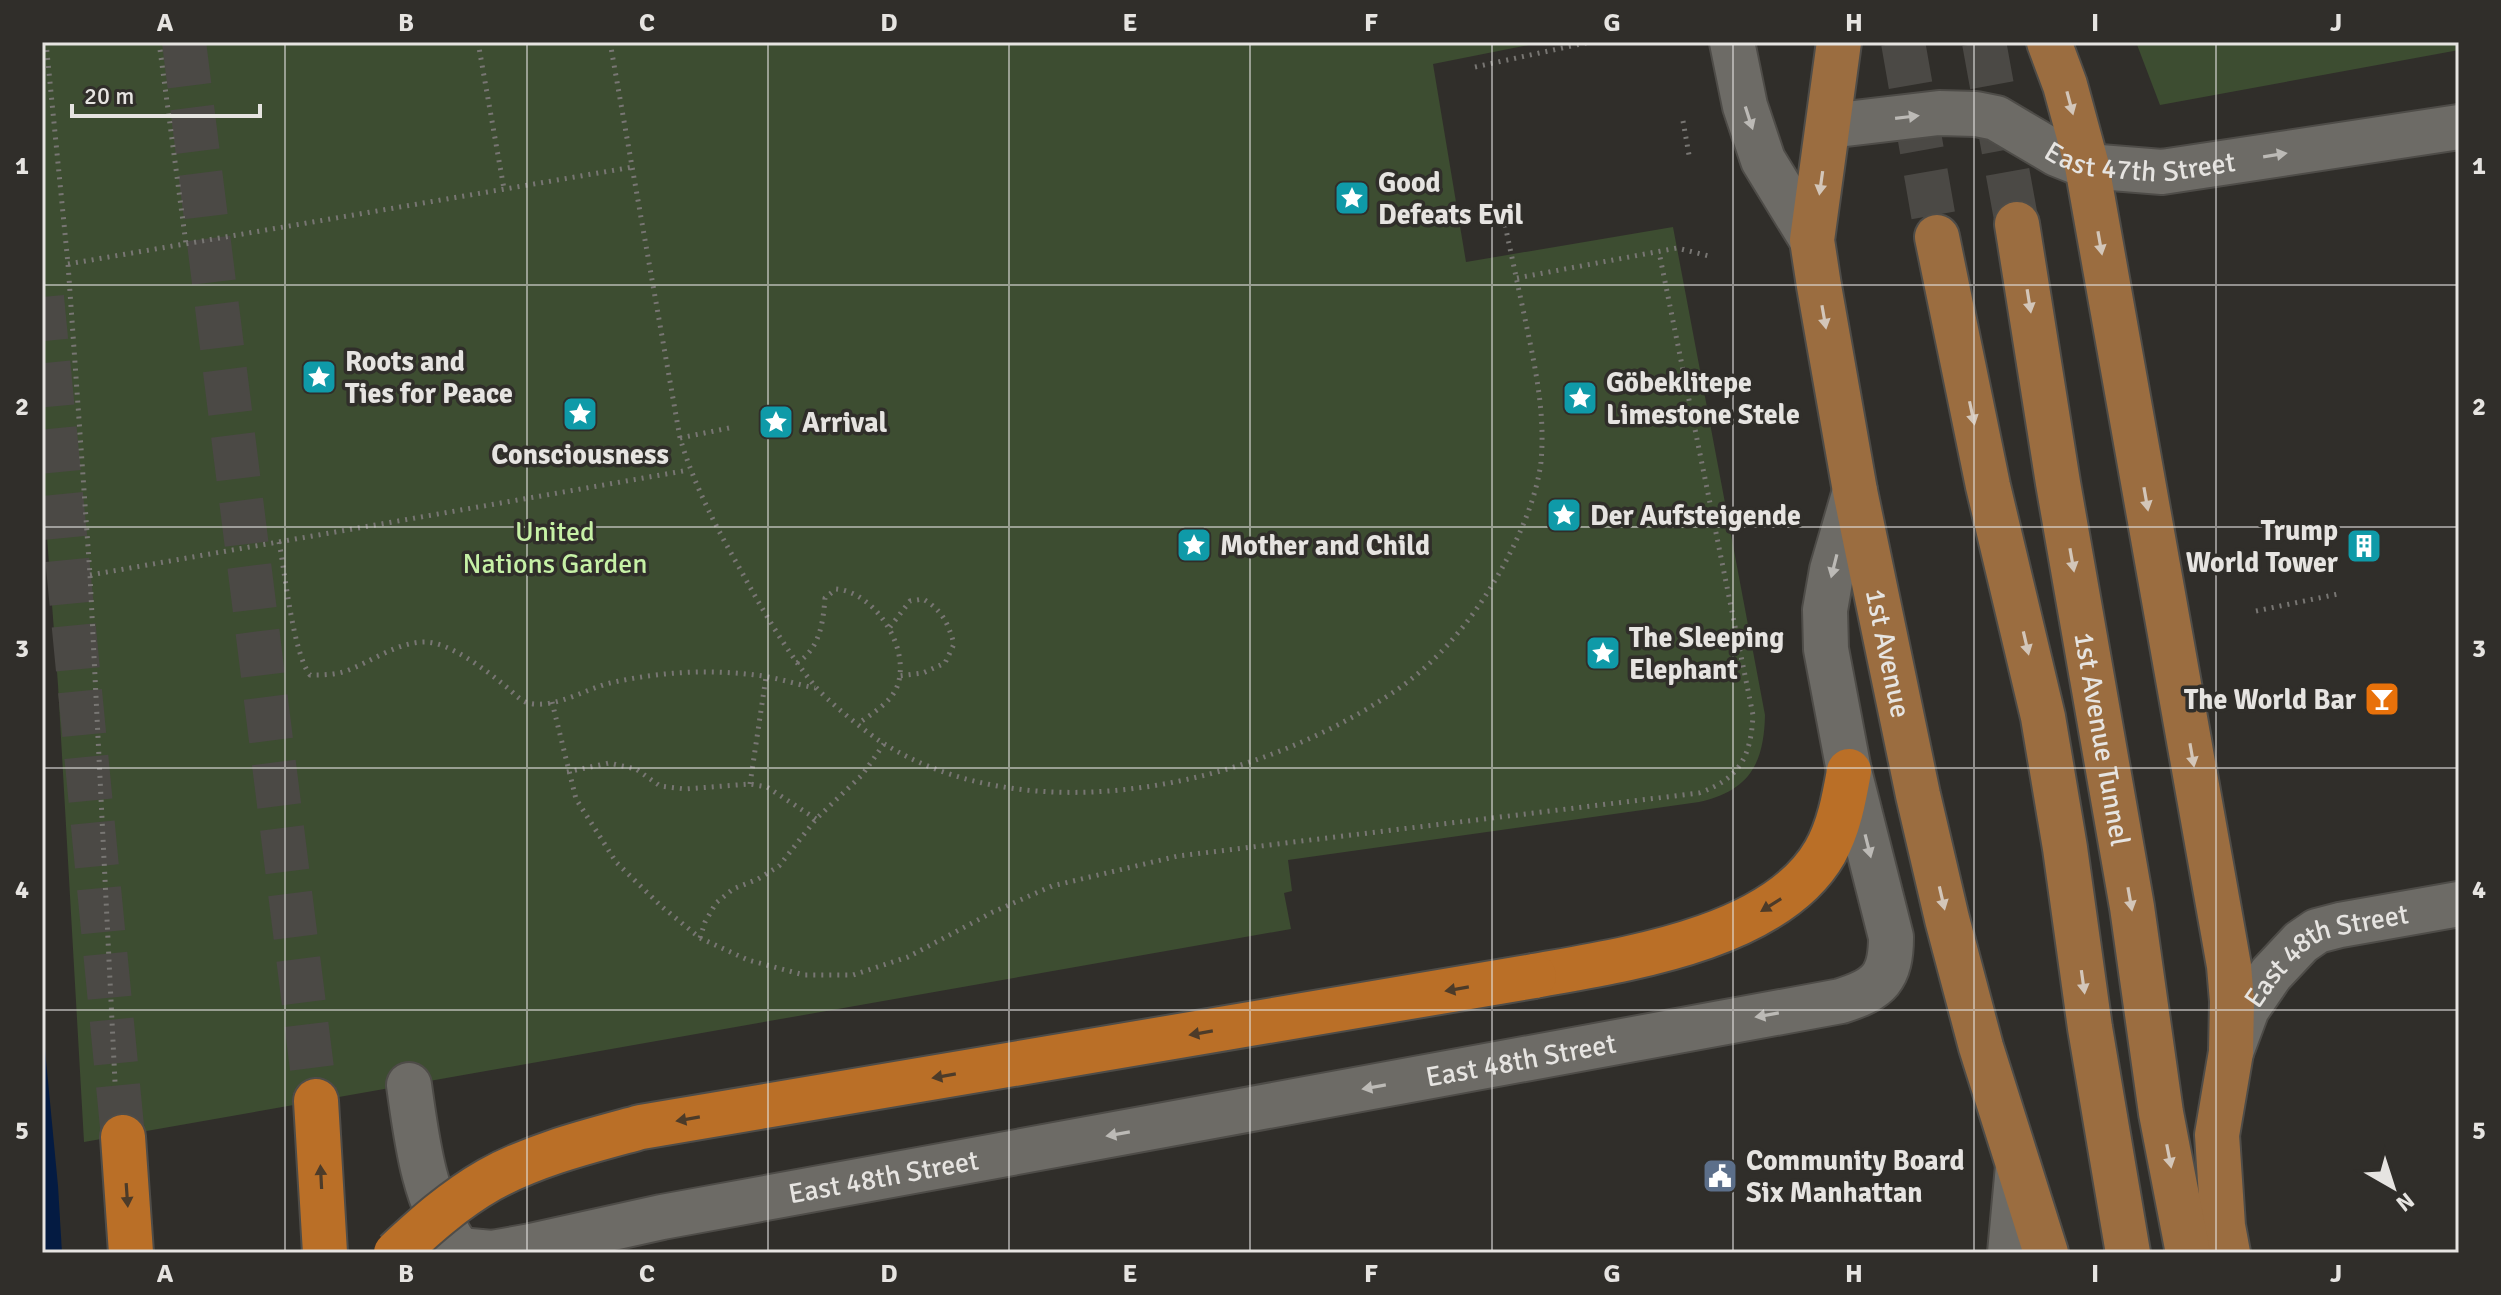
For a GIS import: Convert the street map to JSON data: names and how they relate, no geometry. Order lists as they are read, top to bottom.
{
  "streets": {
    "main road": ["1st Avenue", "1st Avenue Tunnel"],
    "street": ["East 47th Street", "East 48th Street"]
  },
  "crossings": [
    ["East 47th Street", "1st Avenue"],
    ["1st Avenue", "East 48th Street"]
  ],
  "one_way": ["East 47th Street"],
  "parks": ["United Nations Garden"],
  "places": {
    "place": [
      "Good Defeats Evil",
      "Roots and Ties for Peace",
      "Göbeklitepe Limestone Stele",
      "Consciousness",
      "Arrival",
      "Der Aufsteigende",
      "Mother and Child",
      "The Sleeping Elephant"
    ],
    "building": ["Trump World Tower"],
    "bar": ["The World Bar"],
    "public building": ["Community Board Six Manhattan"]
  },
  "scale_bar": "20 m",
  "north": "bottom right",
  "grid": {
    "columns": [
      "A",
      "B",
      "C",
      "D",
      "E",
      "F",
      "G",
      "H",
      "I",
      "J"
    ],
    "rows": [
      "1",
      "2",
      "3",
      "4",
      "5"
    ]
  }
}
